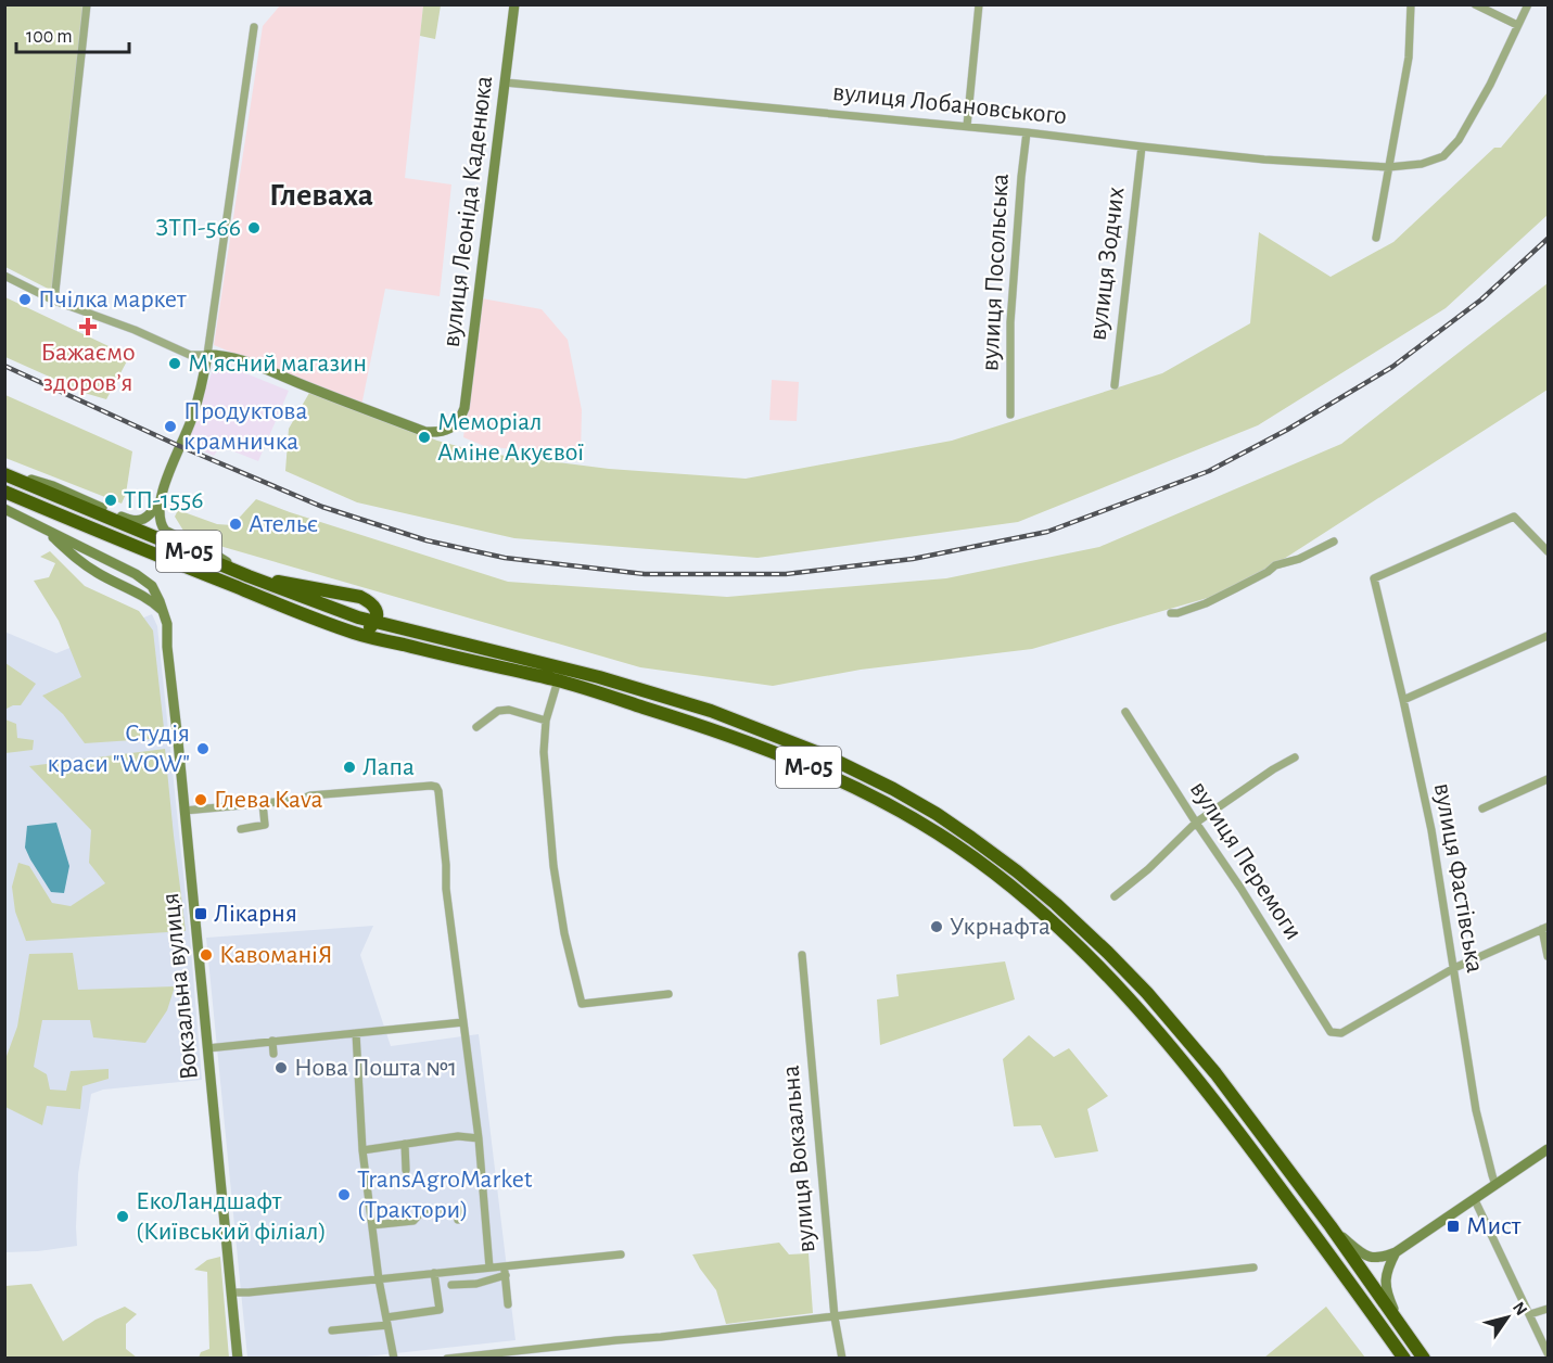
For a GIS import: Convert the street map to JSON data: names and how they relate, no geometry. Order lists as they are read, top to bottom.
{
  "streets": {
    "highway": ["М-05"],
    "street": [
      "вулиця Лобановського",
      "вулиця Леоніда Каденюка",
      "вулиця Зодчих",
      "вулиця Посольська",
      "вулиця Перемоги",
      "вулиця Фастівська",
      "Вокзальна вулиця",
      "вулиця Вокзальна"
    ]
  },
  "crossings": [
    ["вулиця Лобановського", "вулиця Леоніда Каденюка"],
    ["вулиця Лобановського", "вулиця Зодчих"],
    ["вулиця Лобановського", "вулиця Посольська"],
    ["вулиця Перемоги", "вулиця Фастівська"]
  ],
  "districts": ["Глеваха"],
  "places": {
    "other": [
      "ЗТП-566",
      "Пчілка маркет",
      "М'ясний магазин",
      "Продуктова крамничка",
      "Меморіал Аміне Акуєвої",
      "ТП-1556",
      "Ательє",
      "Студія краси \"WOW\"",
      "Лапа",
      "Глева Kava",
      "Укрнафта",
      "КавоманіЯ",
      "Нова Пошта №1",
      "TransAgroMarket (Трактори)",
      "ЕкоЛандшафт (Київський філіал)"
    ],
    "health": ["Бажаємо здоровʼя"],
    "transit": ["Лікарня", "Мист"]
  },
  "scale_bar": "100 m",
  "north": "top right"
}
